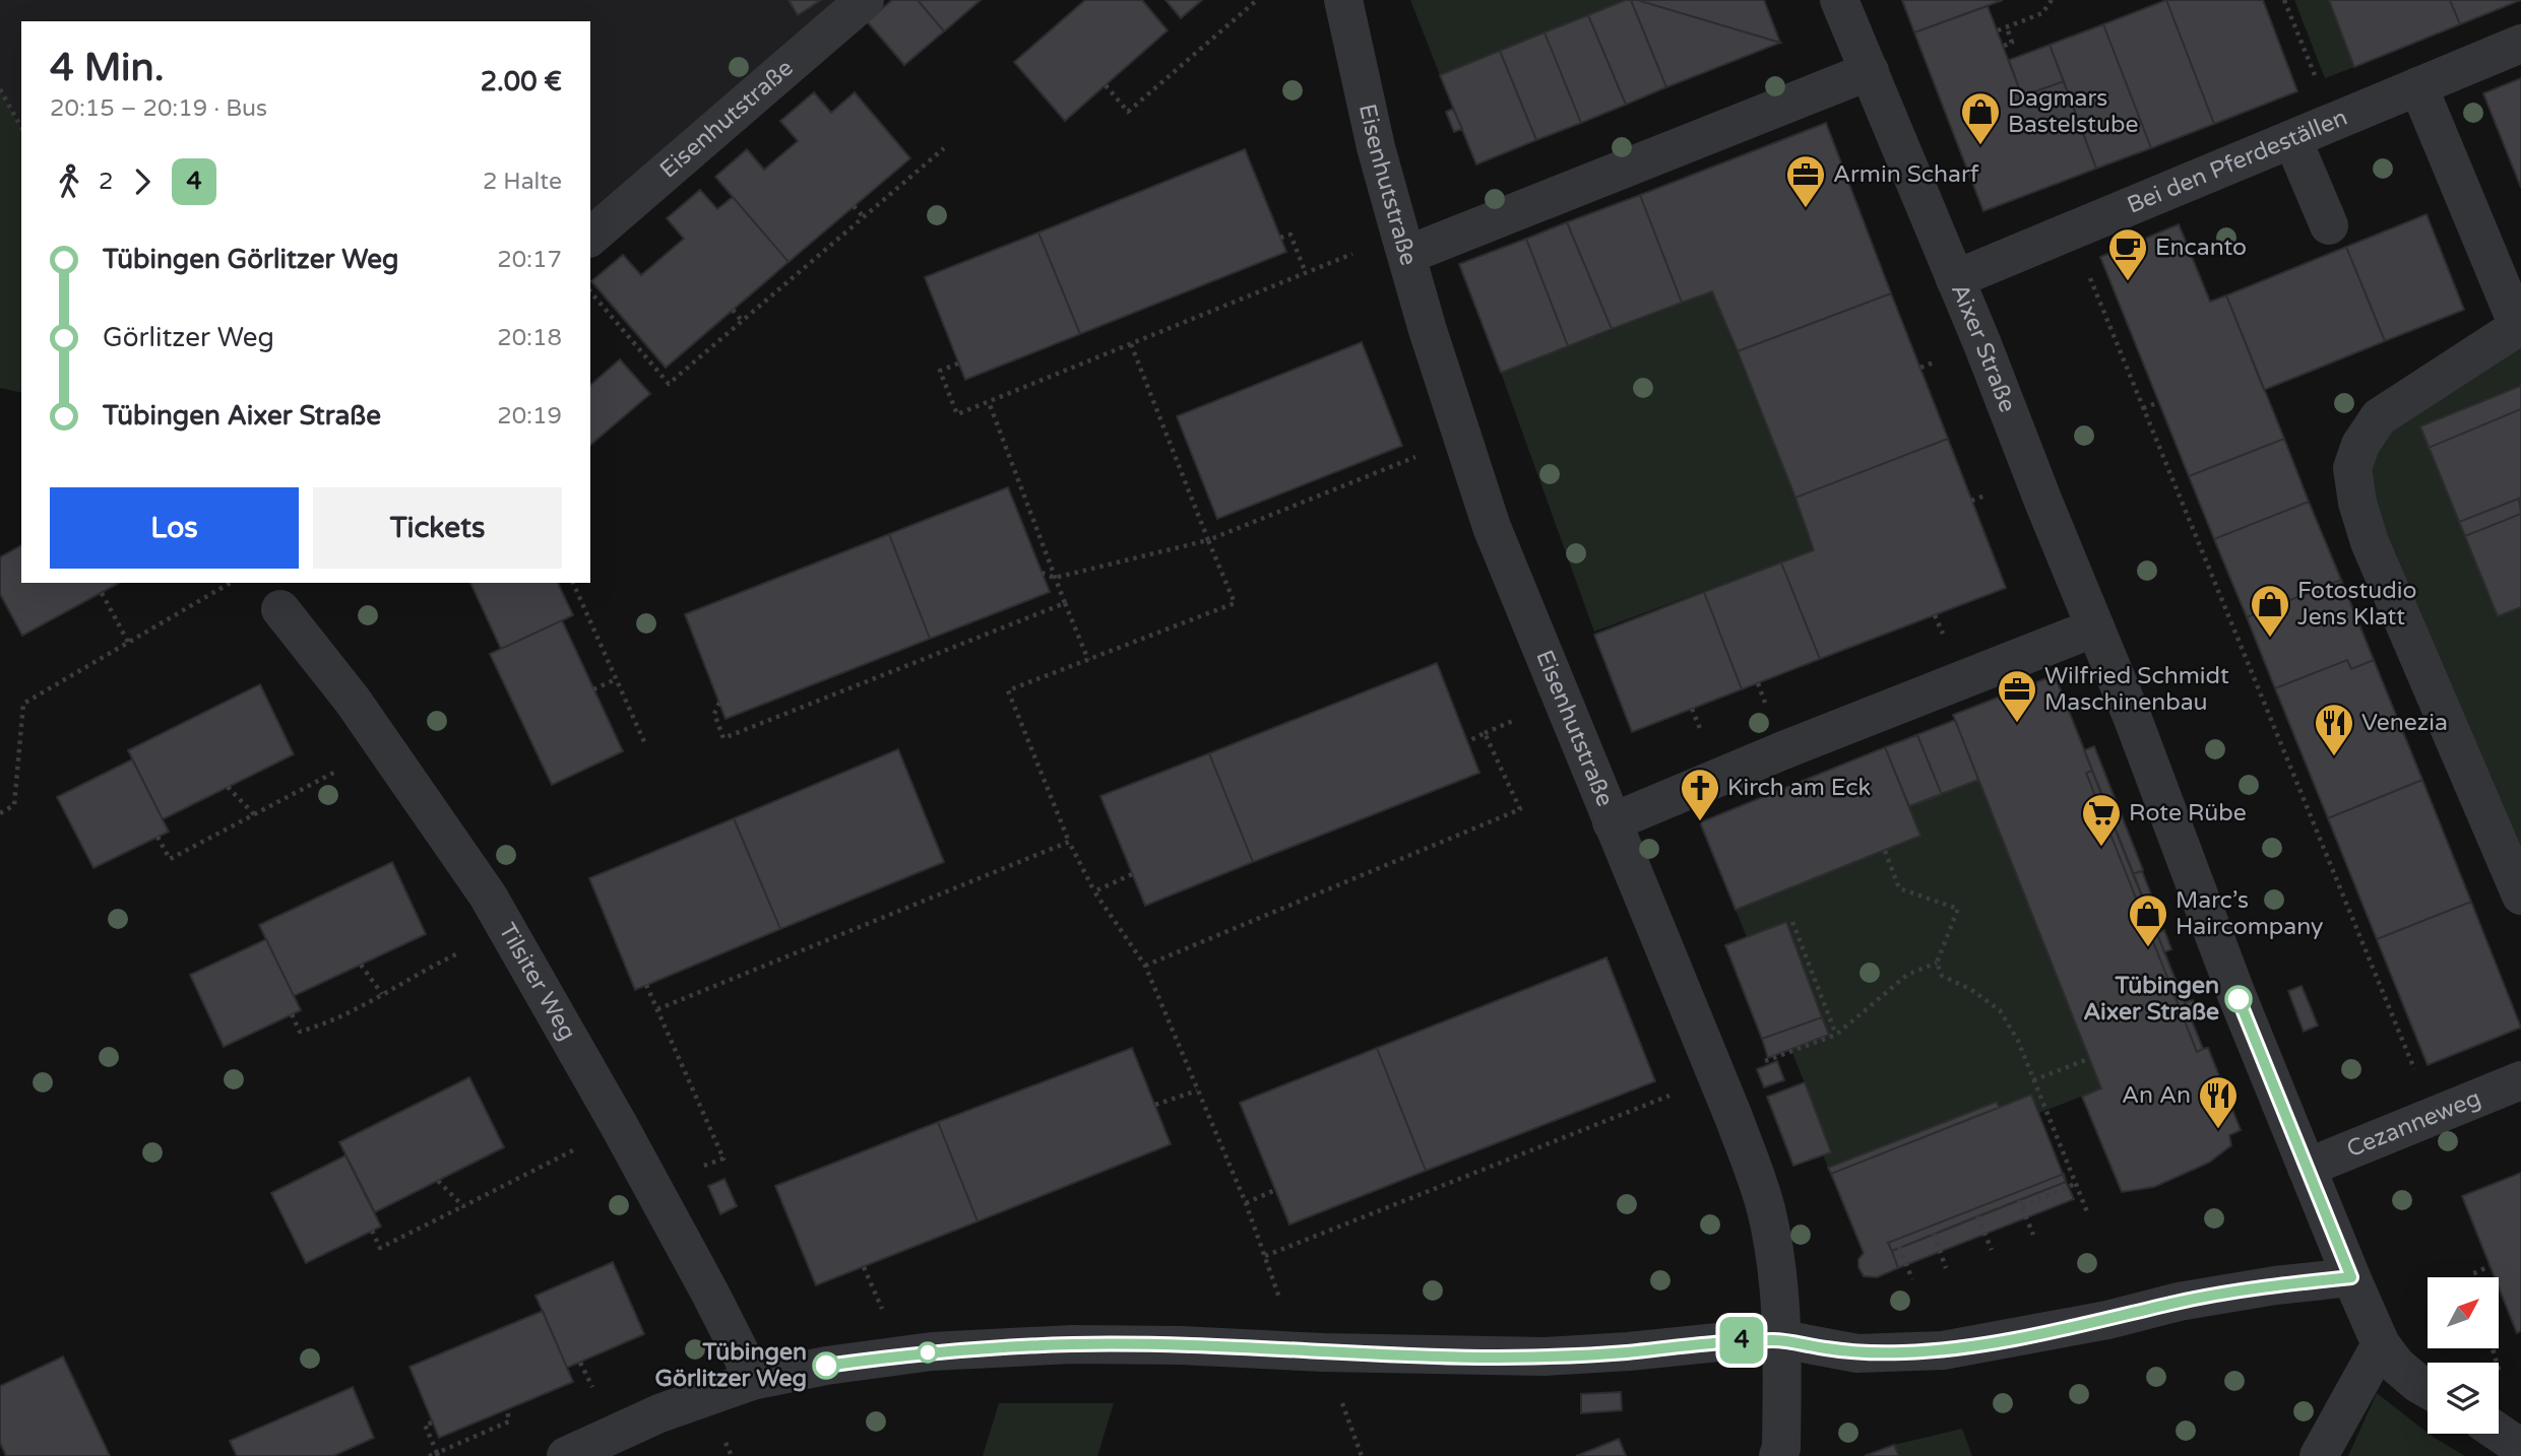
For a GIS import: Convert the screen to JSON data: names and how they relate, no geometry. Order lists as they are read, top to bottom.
{
  "streets": {
    "street": [
      "Eisenhutstraße",
      "Bei den Pferdeställen",
      "Aixer Straße",
      "Tilsiter Weg",
      "Cezanneweg"
    ]
  },
  "crossings": [
    ["Bei den Pferdeställen", "Aixer Straße"],
    ["Aixer Straße", "Cezanneweg"]
  ],
  "places": {
    "shop": ["Dagmars Bastelstube", "Fotostudio Jens Klatt", "Marc’s Haircompany"],
    "office": ["Armin Scharf", "Wilfried Schmidt Maschinenbau"],
    "cafe": ["Encanto"],
    "restaurant": ["Venezia", "An An"],
    "church": ["Kirch am Eck"],
    "supermarket": ["Rote Rübe"],
    "other": ["Tübingen Aixer Straße", "Tübingen Görlitzer Weg"]
  },
  "lines": ["bus line 4"],
  "north": "top right",
  "page": {
    "on_map": "4",
    "heading": ["4 Min.", "20:15 – 20:19 · Bus", "2.00 €"],
    "legs": ["2", "4", "2 Halte"],
    "list": [
      {
        "name": "Tübingen Görlitzer Weg",
        "value": "20:17"
      },
      {
        "name": "Görlitzer Weg",
        "value": "20:18"
      },
      {
        "name": "Tübingen Aixer Straße",
        "value": "20:19"
      }
    ],
    "buttons": ["Los", "Tickets"]
  }
}
